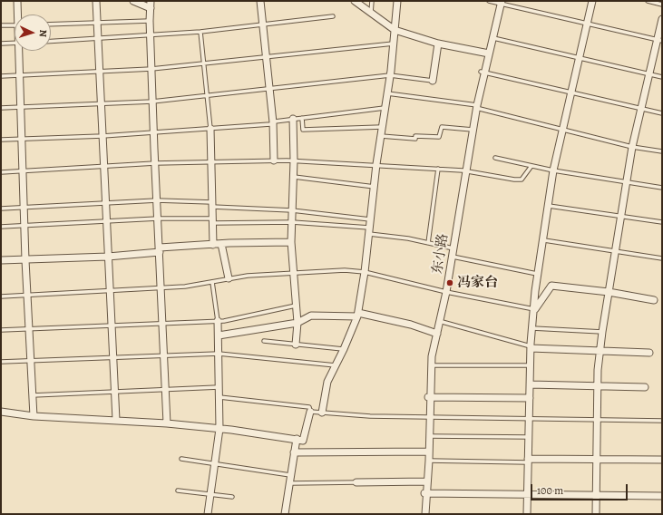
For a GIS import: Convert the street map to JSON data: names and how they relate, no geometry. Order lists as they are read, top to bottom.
{
  "streets": {
    "street": ["东小路"]
  },
  "places": ["冯家台"],
  "scale_bar": "100 m",
  "north": "right"
}
